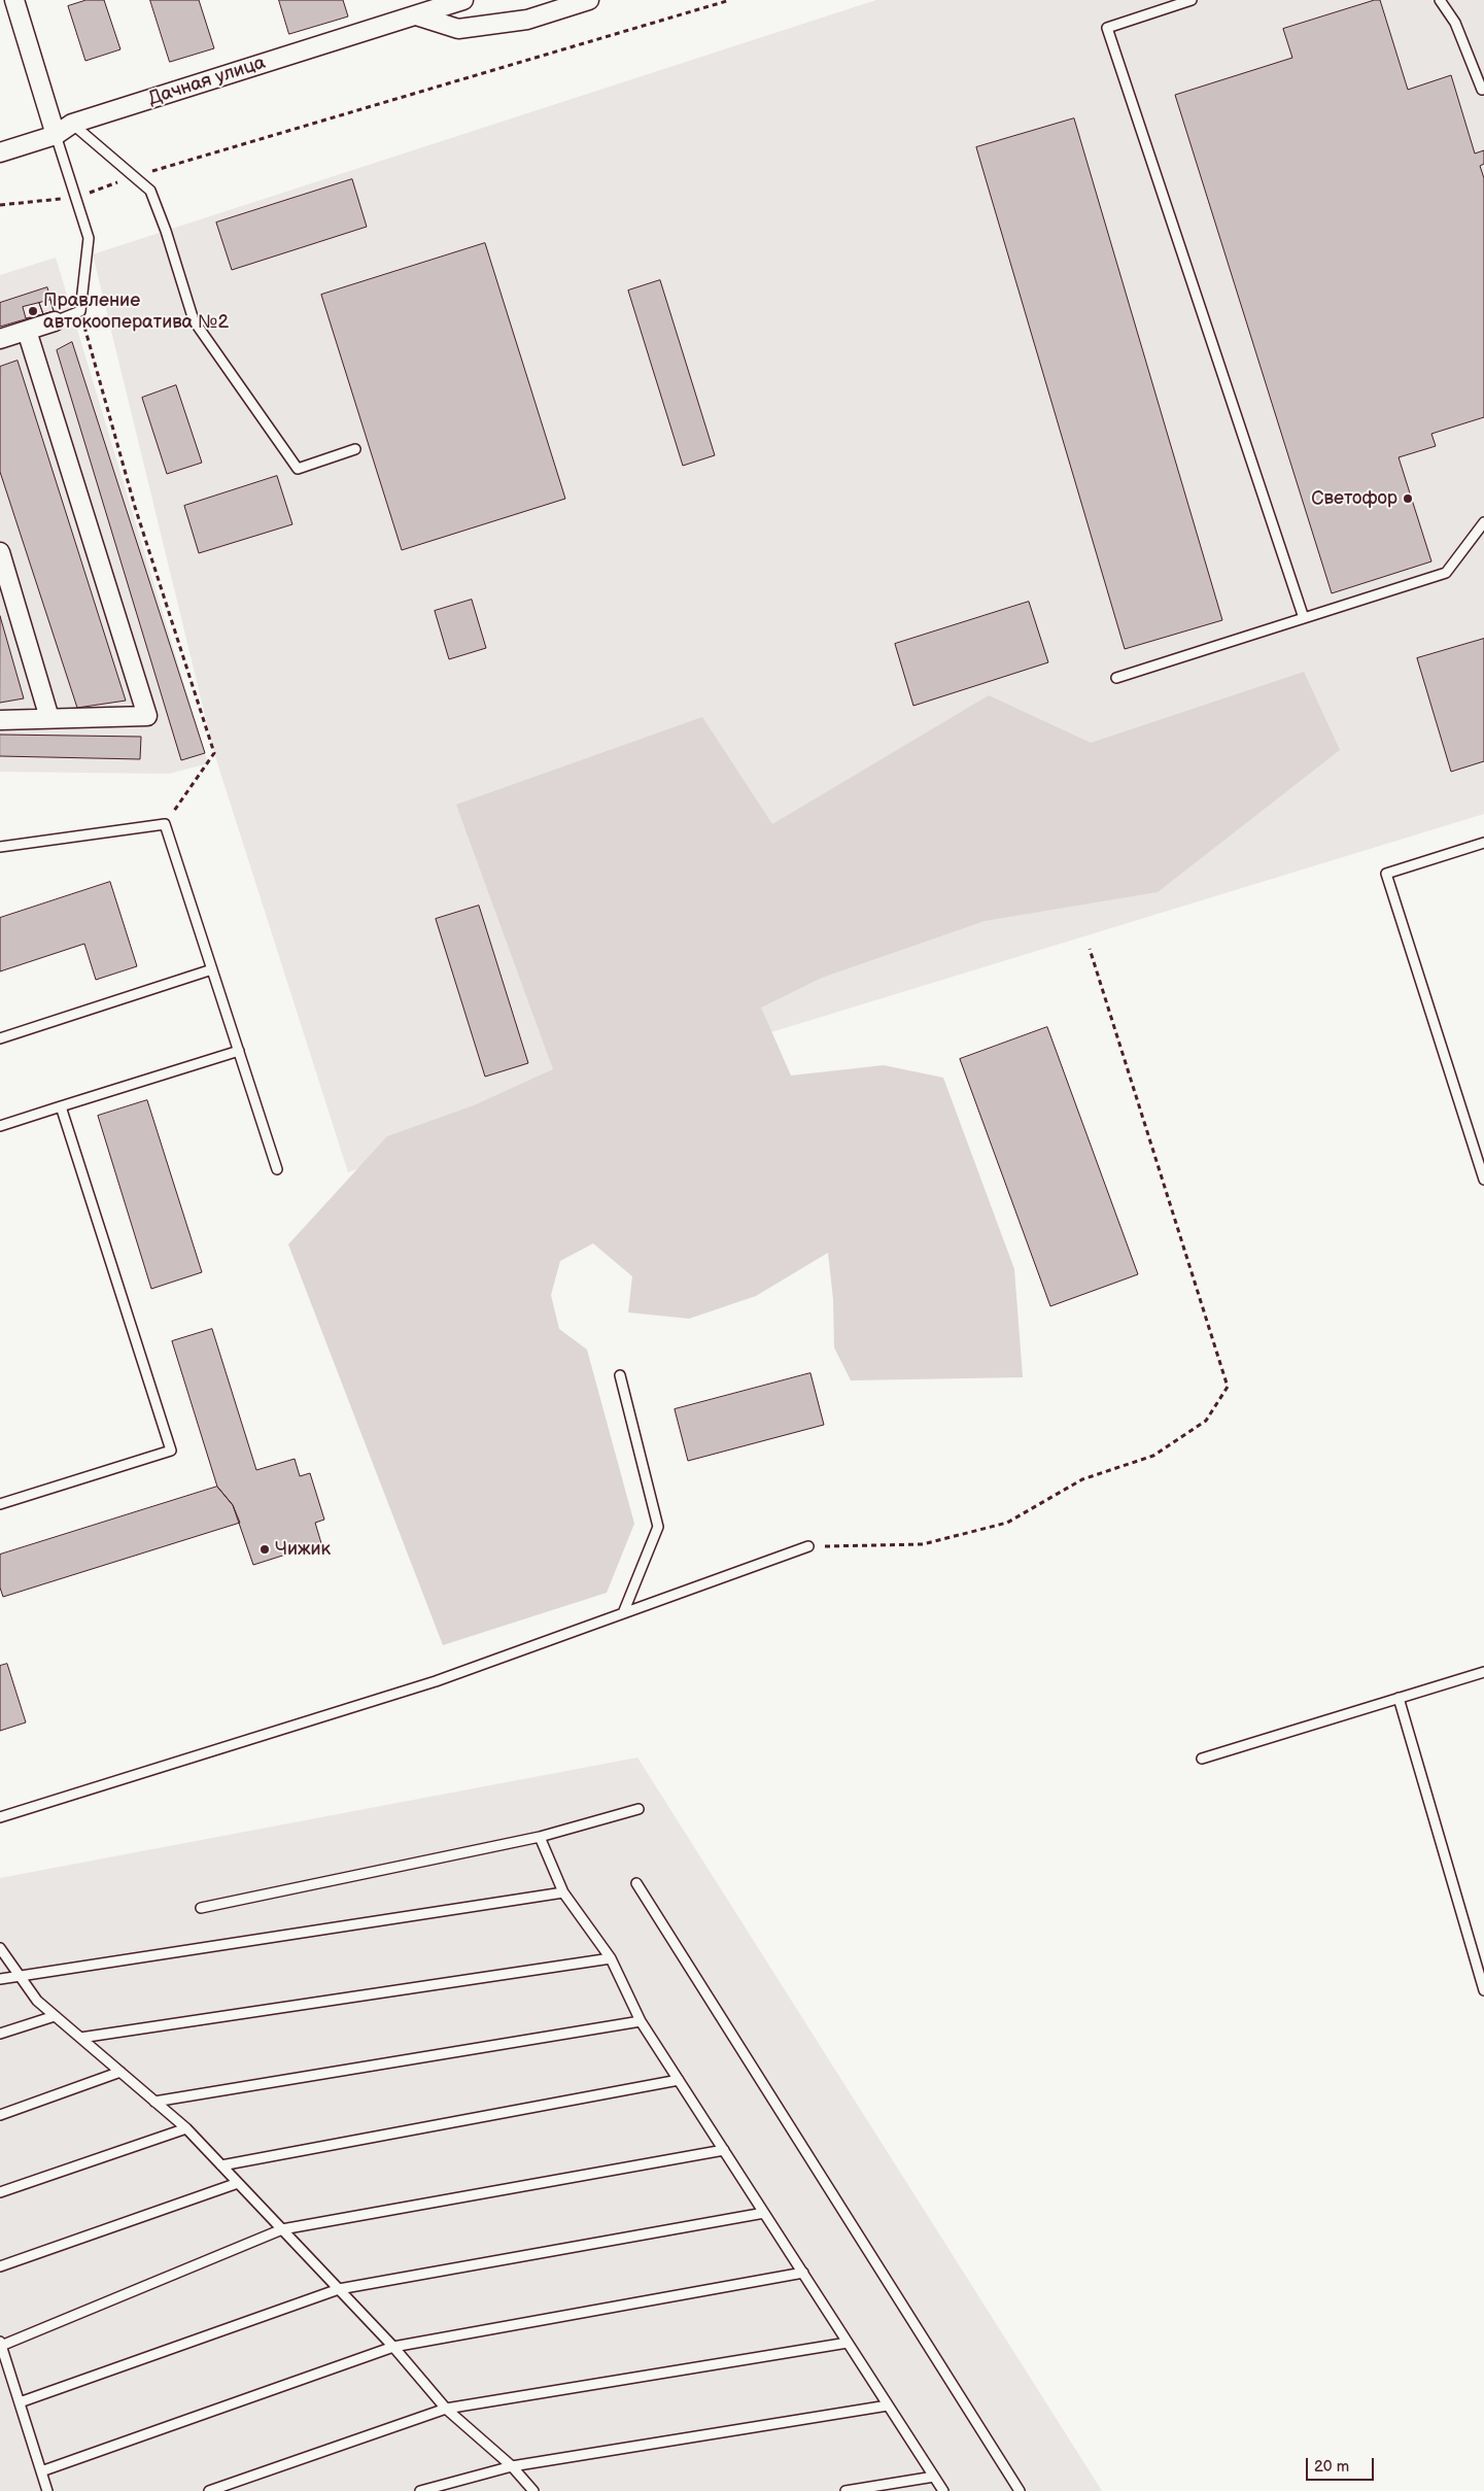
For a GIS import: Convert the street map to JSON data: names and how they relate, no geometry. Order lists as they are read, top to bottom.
{
  "streets": {
    "street": ["Дачная улица"]
  },
  "places": ["Правление автокооператива №2", "Светофор", "Чижик"],
  "scale_bar": "20 m"
}
